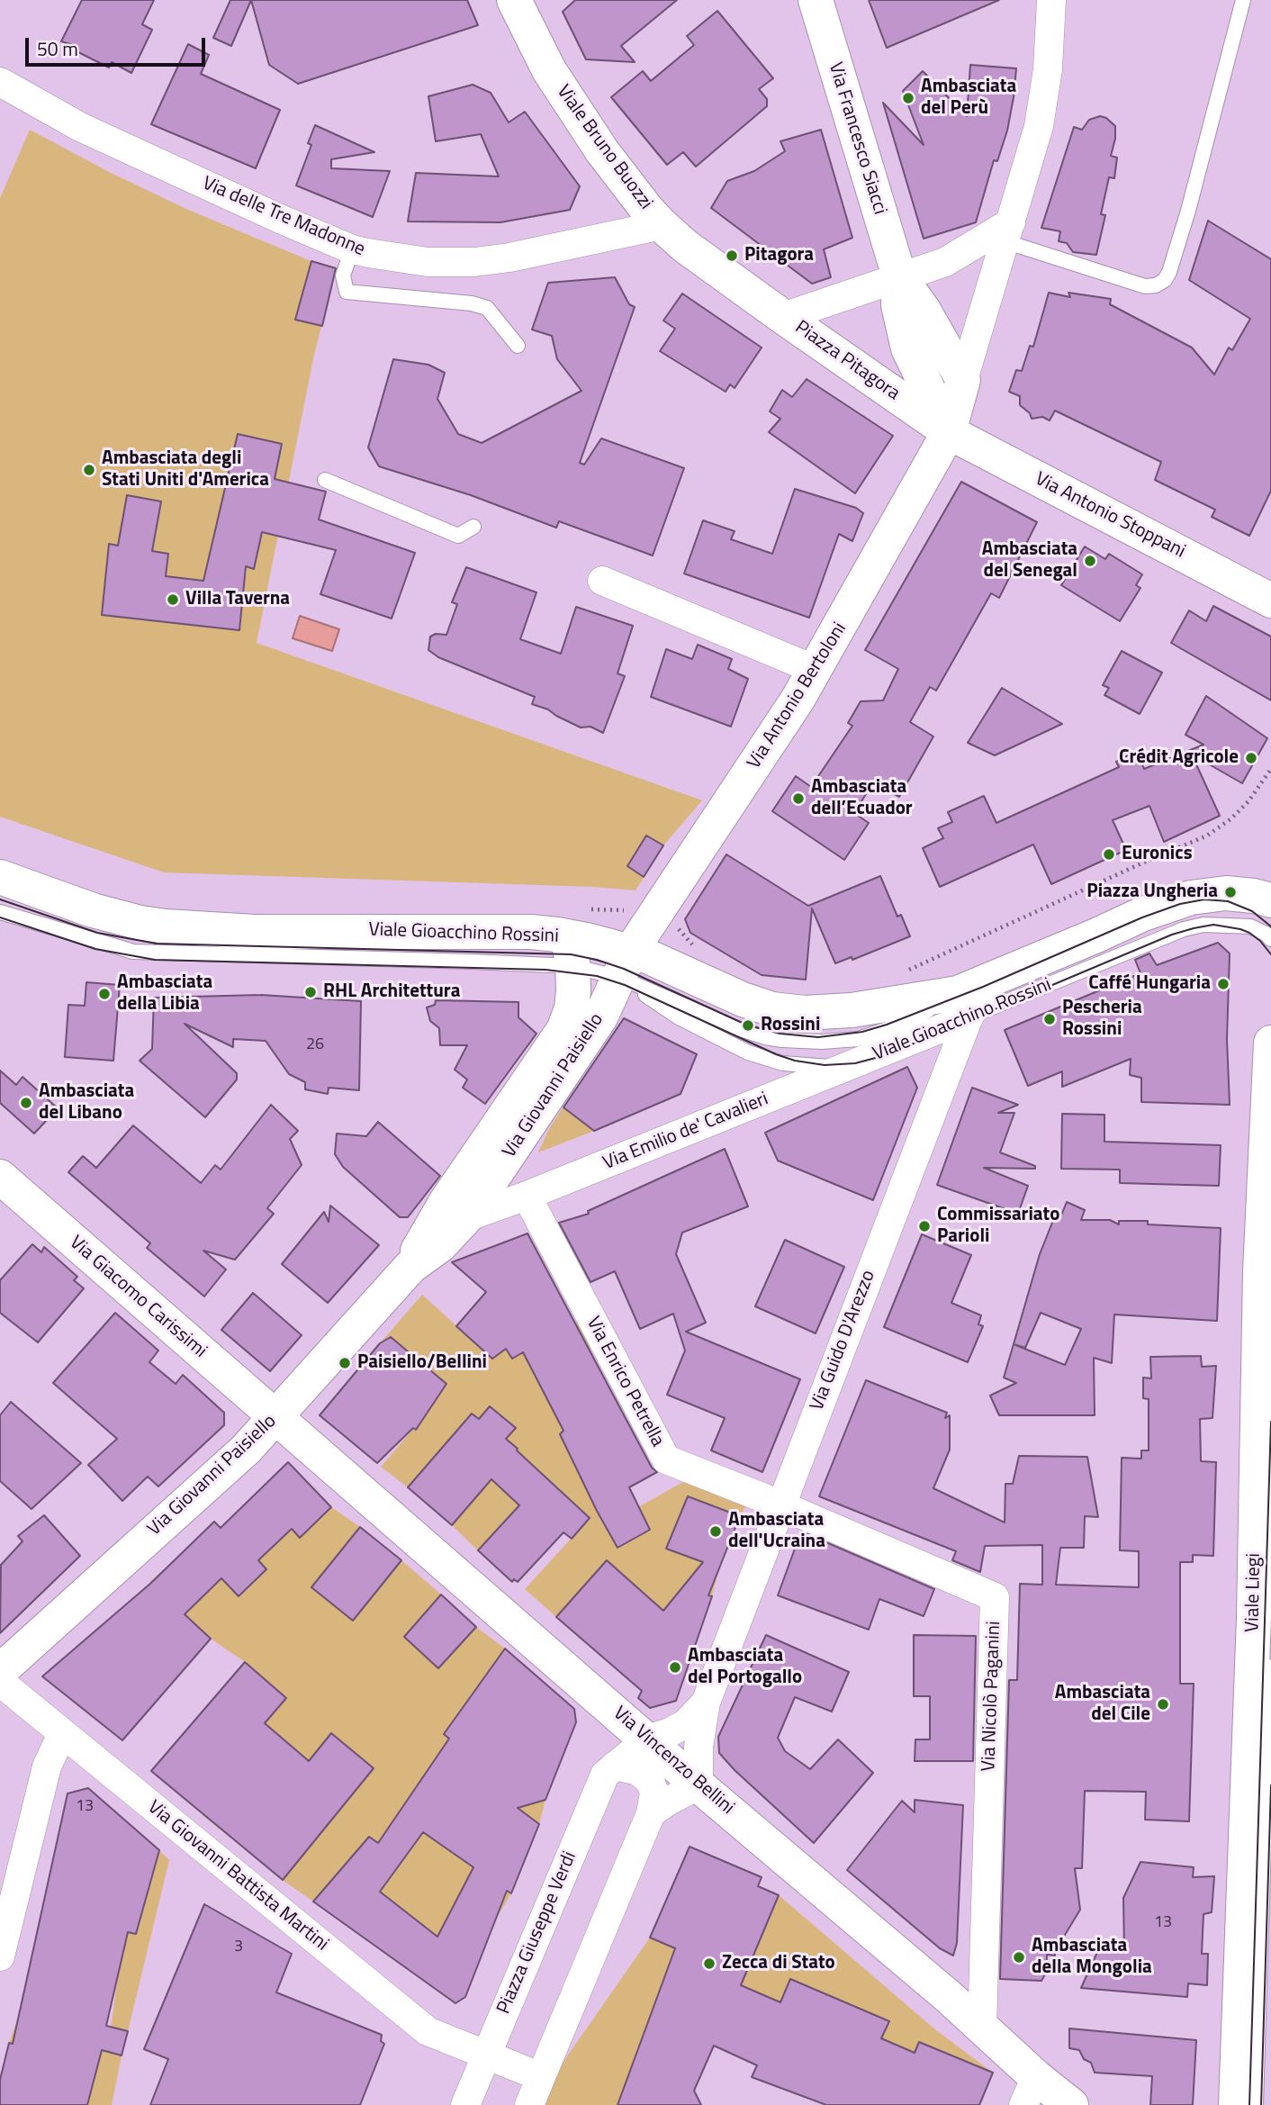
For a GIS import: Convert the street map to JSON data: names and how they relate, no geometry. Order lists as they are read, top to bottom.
{
  "streets": {
    "street": [
      "Via Francesco Siacci",
      "Viale Bruno Buozzi",
      "Via delle Tre Madonne",
      "Piazza Pitagora",
      "Via Antonio Stoppani",
      "Via Antonio Bertoloni",
      "Viale Gioacchino Rossini",
      "Via Giovanni Paisiello",
      "Via Emilio de' Cavalieri",
      "Via Giacomo Carissimi",
      "Via Guido D'Arezzo",
      "Via Enrico Petrella",
      "Viale Liegi",
      "Via Nicolò Paganini",
      "Via Vincenzo Bellini",
      "Via Giovanni Battista Martini",
      "Piazza Giuseppe Verdi"
    ]
  },
  "crossings": [
    ["Via Francesco Siacci", "Piazza Pitagora"],
    ["Viale Bruno Buozzi", "Via delle Tre Madonne"],
    ["Viale Bruno Buozzi", "Piazza Pitagora"],
    ["Piazza Pitagora", "Via Antonio Stoppani"],
    ["Piazza Pitagora", "Via Antonio Bertoloni"],
    ["Via Antonio Stoppani", "Via Antonio Bertoloni"],
    ["Via Antonio Bertoloni", "Viale Gioacchino Rossini"],
    ["Via Antonio Bertoloni", "Via Giovanni Paisiello"],
    ["Viale Gioacchino Rossini", "Via Giovanni Paisiello"],
    ["Viale Gioacchino Rossini", "Via Emilio de' Cavalieri"],
    ["Viale Gioacchino Rossini", "Via Guido D'Arezzo"],
    ["Via Giovanni Paisiello", "Via Emilio de' Cavalieri"],
    ["Via Giovanni Paisiello", "Via Giacomo Carissimi"],
    ["Via Giovanni Paisiello", "Via Vincenzo Bellini"],
    ["Via Emilio de' Cavalieri", "Via Enrico Petrella"],
    ["Via Giacomo Carissimi", "Via Vincenzo Bellini"],
    ["Via Guido D'Arezzo", "Via Enrico Petrella"],
    ["Via Guido D'Arezzo", "Via Nicolò Paganini"],
    ["Via Guido D'Arezzo", "Via Vincenzo Bellini"],
    ["Via Guido D'Arezzo", "Piazza Giuseppe Verdi"],
    ["Via Enrico Petrella", "Via Nicolò Paganini"],
    ["Via Nicolò Paganini", "Via Vincenzo Bellini"],
    ["Via Vincenzo Bellini", "Piazza Giuseppe Verdi"],
    ["Via Giovanni Battista Martini", "Piazza Giuseppe Verdi"]
  ],
  "places": [
    "Ambasciata del Perù",
    "Pitagora",
    "Ambasciata degli Stati Uniti d'America",
    "Ambasciata del Senegal",
    "Villa Taverna",
    "Crédit Agricole",
    "Ambasciata dell’Ecuador",
    "Euronics",
    "Piazza Ungheria",
    "Caffé Hungaria",
    "RHL Architettura",
    "Ambasciata della Libia",
    "Pescheria Rossini",
    "Rossini",
    "Ambasciata del Libano",
    "Commissariato Parioli",
    "Paisiello/Bellini",
    "Ambasciata dell'Ucraina",
    "Ambasciata del Portogallo",
    "Ambasciata del Cile",
    "Ambasciata della Mongolia",
    "Zecca di Stato"
  ],
  "house_numbers": [
    "26",
    "13",
    "13",
    "3"
  ],
  "scale_bar": "50 m"
}
